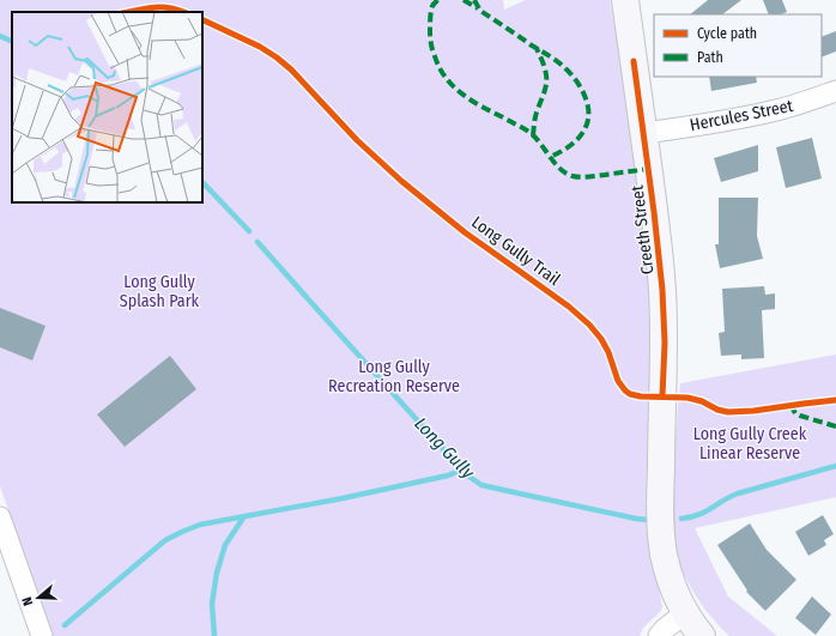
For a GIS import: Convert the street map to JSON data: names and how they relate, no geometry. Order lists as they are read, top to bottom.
{
  "streets": {
    "main road": ["Creeth Street"],
    "street": ["Hercules Street"],
    "cycle path": ["Long Gully Trail"]
  },
  "crossings": [
    ["Hercules Street", "Creeth Street"]
  ],
  "water": ["Long Gully"],
  "parks": ["Long Gully Splash Park", "Long Gully Recreation Reserve", "Long Gully Creek Linear Reserve"],
  "legend": ["Cycle path", "Path"],
  "north": "left"
}
